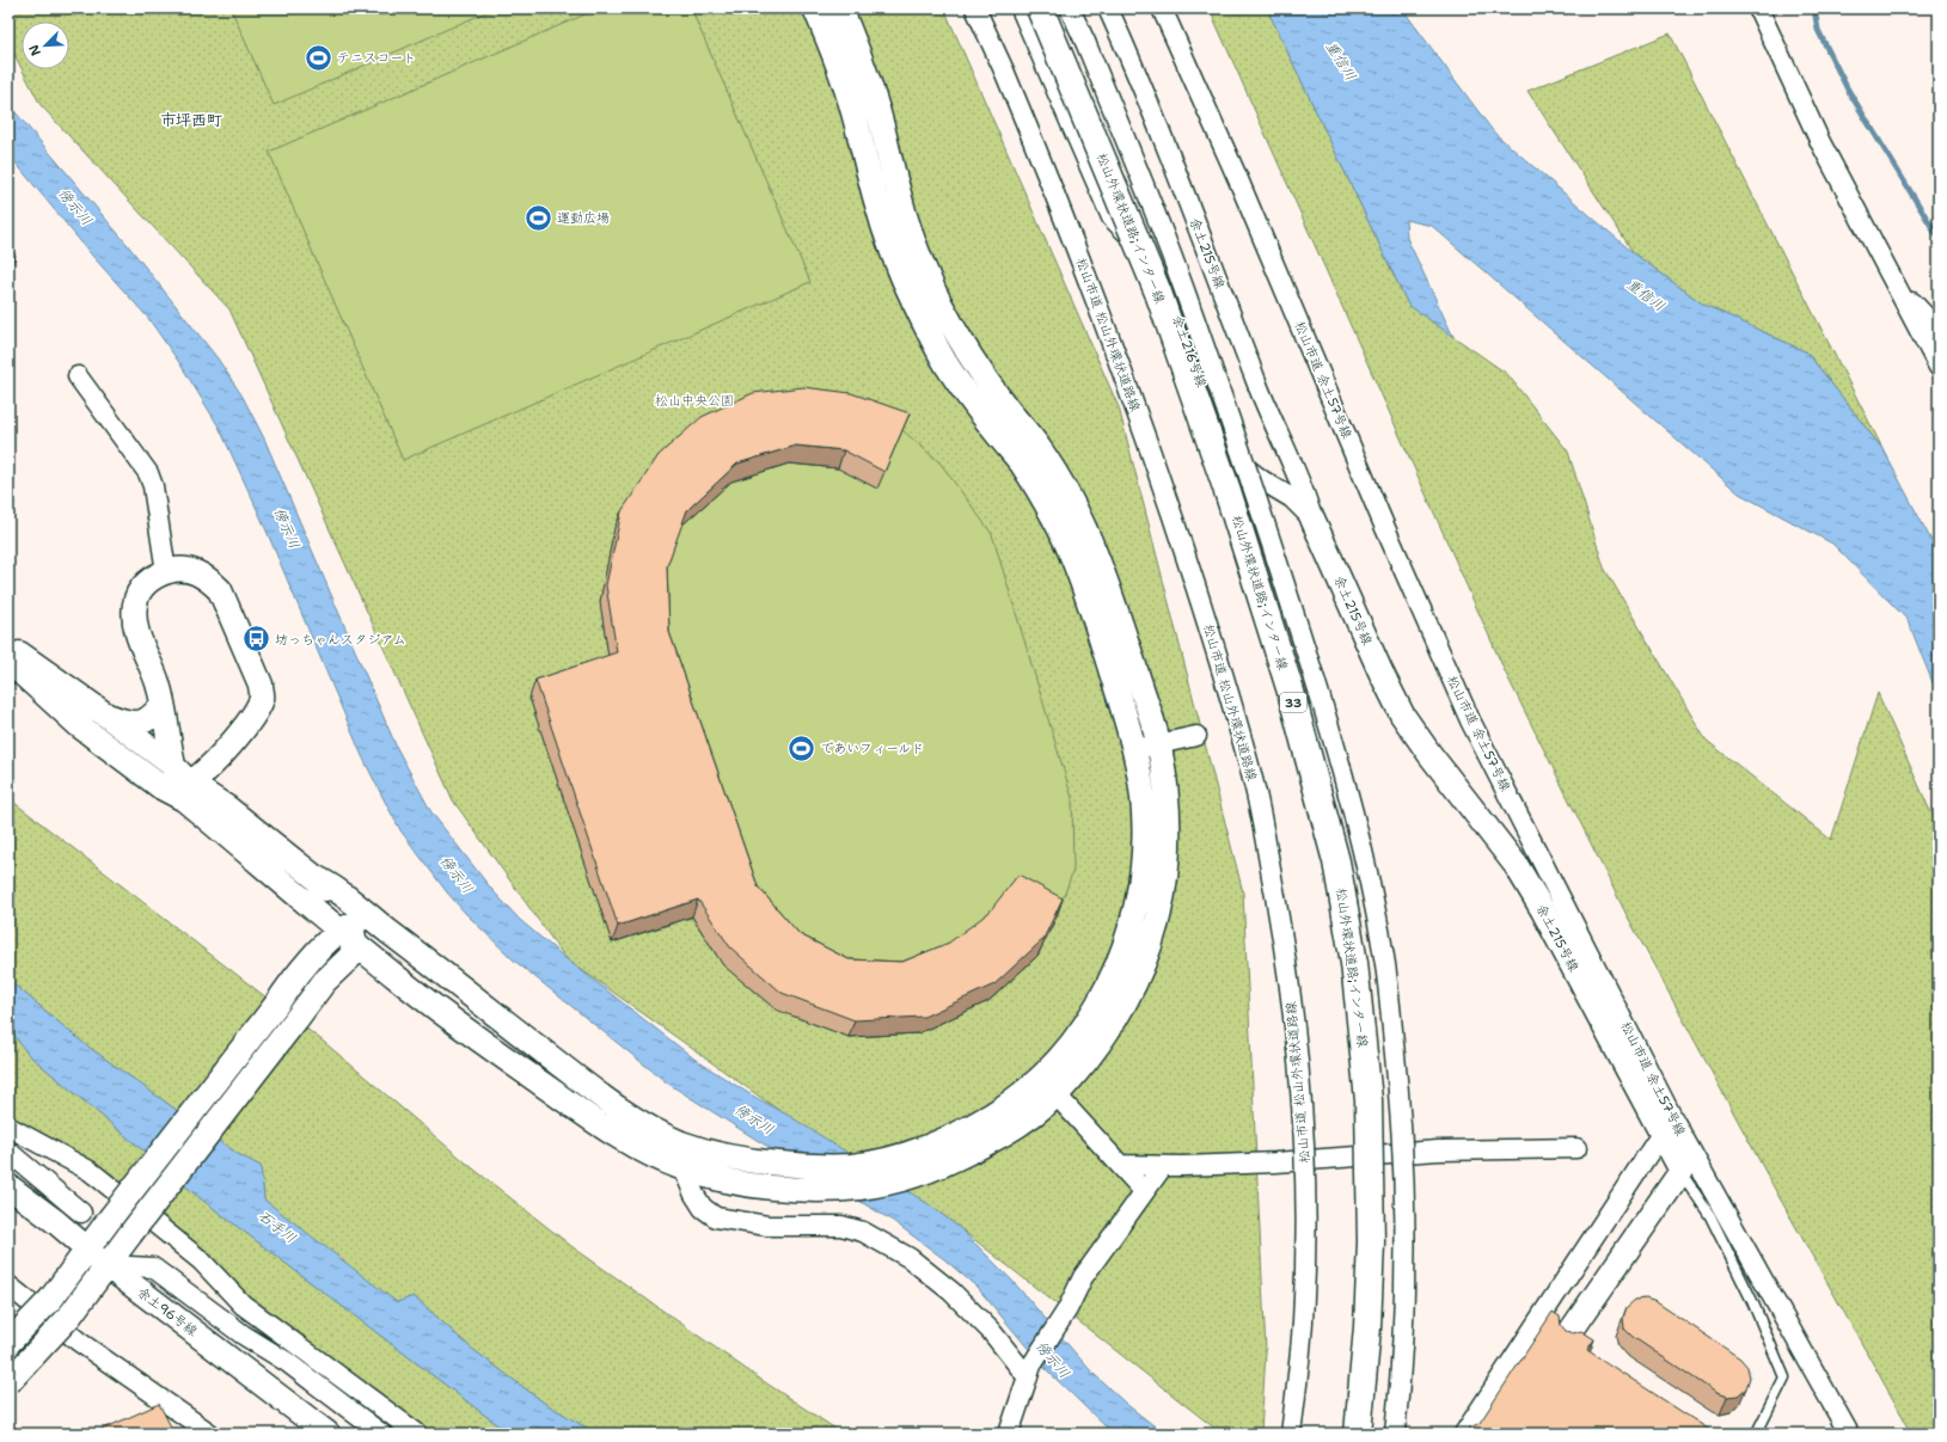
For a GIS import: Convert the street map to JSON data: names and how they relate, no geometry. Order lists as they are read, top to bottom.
{
  "streets": {
    "highway": ["松山外環状道路;インター線", "33"],
    "street": [
      "余土215号線",
      "松山市道 松山外環状道路線",
      "余土216号線",
      "松山市道 余土57号線",
      "余土96号線"
    ]
  },
  "crossings": [
    ["余土215号線", "余土216号線"],
    ["余土215号線", "松山市道 余土57号線"]
  ],
  "districts": ["市坪西町"],
  "water": ["重信川", "傍示川", "石手川"],
  "parks": ["松山中央公園"],
  "places": {
    "sports": ["テニスコート", "運動広場", "であいフィールド"],
    "bus stop": ["坊っちゃんスタジアム"]
  },
  "north": "bottom left"
}
